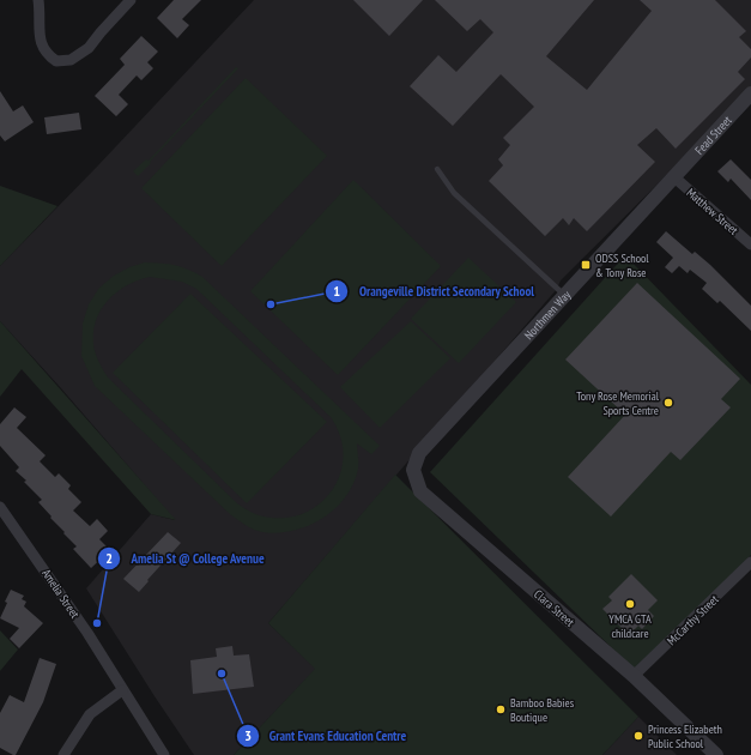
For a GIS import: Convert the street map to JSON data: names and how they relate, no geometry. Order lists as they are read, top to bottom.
{
  "streets": {
    "street": [
      "Fead Street",
      "Matthew Street",
      "Northmen Way",
      "Amelia Street",
      "Clara Street",
      "McCarthy Street"
    ]
  },
  "crossings": [
    ["Fead Street", "Matthew Street"],
    ["Fead Street", "Northmen Way"],
    ["Matthew Street", "Northmen Way"],
    ["Northmen Way", "Clara Street"],
    ["Clara Street", "McCarthy Street"]
  ],
  "places": {
    "transit": ["ODSS School & Tony Rose"],
    "other": [
      "Orangeville District Secondary School",
      "Tony Rose Memorial Sports Centre",
      "YMCA GTA childcare",
      "Amelia St @ College Avenue",
      "Grant Evans Education Centre",
      "Bamboo Babies Boutique",
      "Princess Elizabeth Public School"
    ]
  }
}
